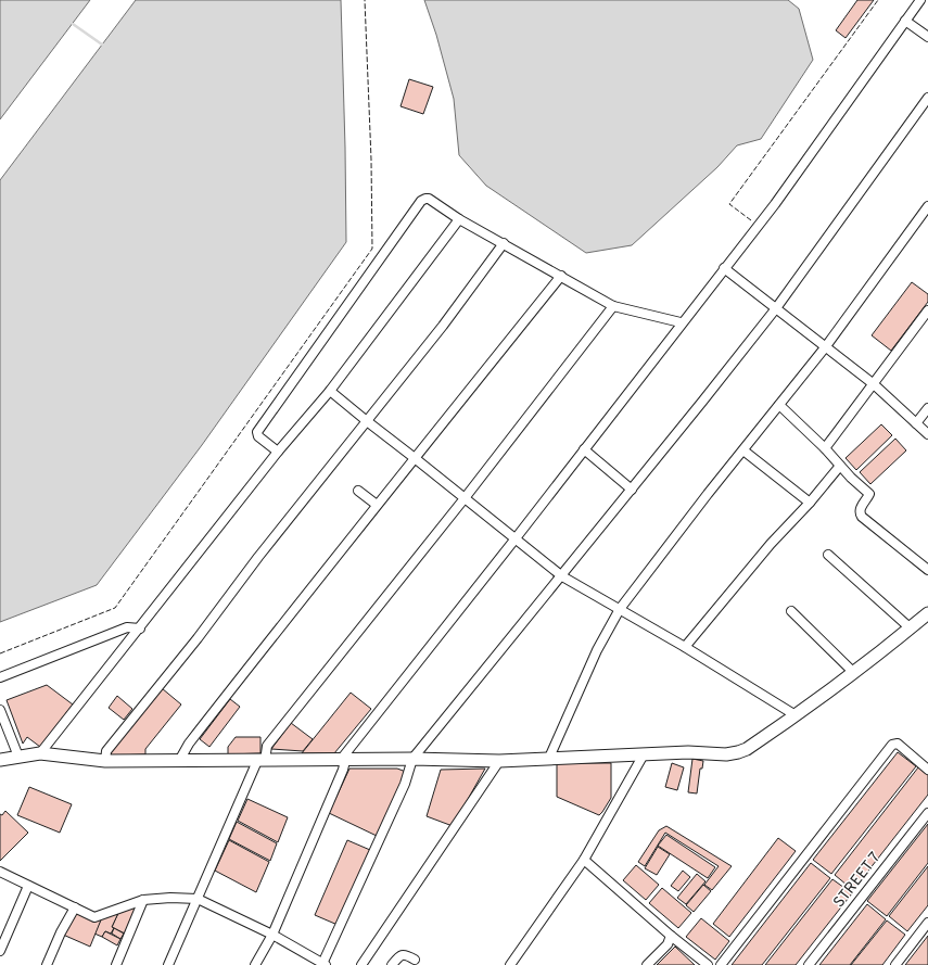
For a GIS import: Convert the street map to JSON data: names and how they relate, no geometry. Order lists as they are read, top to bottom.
{
  "streets": {
    "street": ["STREET 7"]
  }
}
